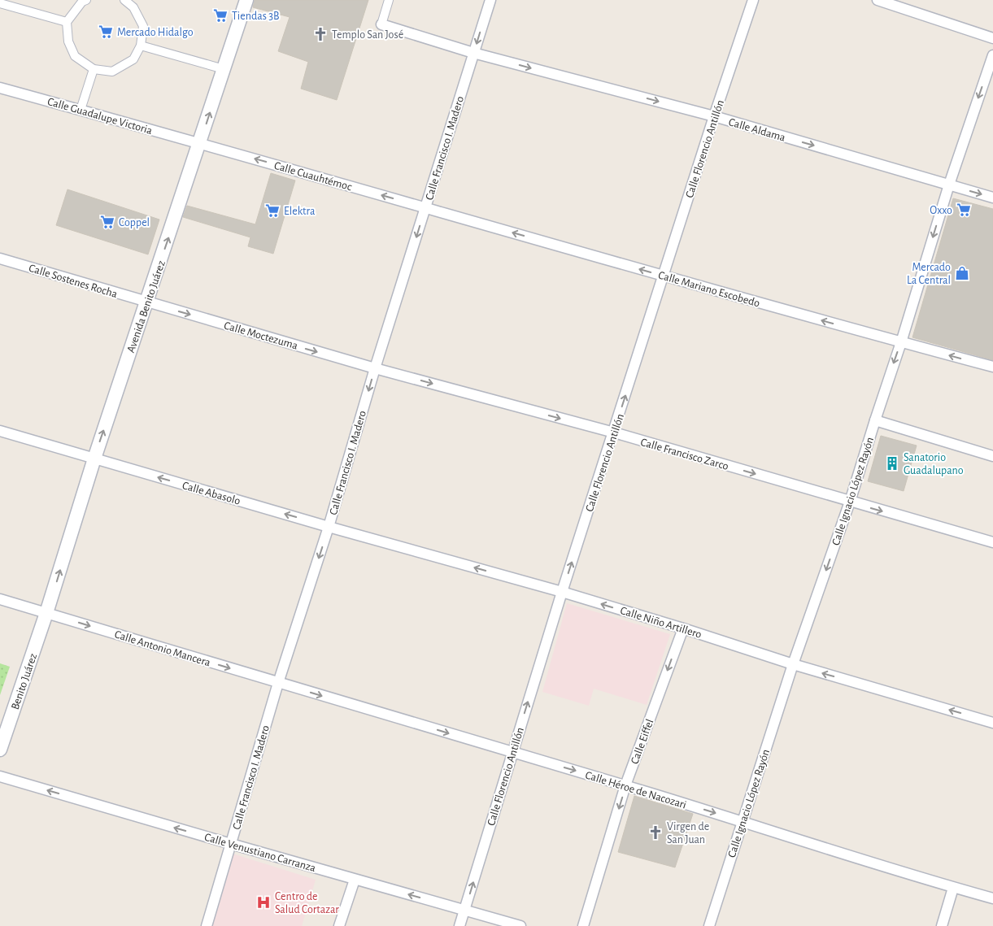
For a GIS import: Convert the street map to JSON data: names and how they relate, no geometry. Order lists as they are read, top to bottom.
{
  "streets": {
    "street": [
      "Calle Guadalupe Victoria",
      "Calle Aldama",
      "Calle Francisco I. Madero",
      "Calle Florencio Antillón",
      "Calle Cuauhtémoc",
      "Calle Sostenes Rocha",
      "Calle Mariano Escobedo",
      "Avenida Benito Juárez",
      "Calle Moctezuma",
      "Calle Francisco Zarco",
      "Calle Ignacio López Rayón",
      "Calle Abasolo",
      "Calle Niño Artillero",
      "Calle Antonio Mancera",
      "Benito Juárez",
      "Calle Eiffel",
      "Calle Héroe de Nacozari",
      "Calle Venustiano Carranza"
    ]
  },
  "crossings": [
    ["Calle Guadalupe Victoria", "Calle Cuauhtémoc"],
    ["Calle Guadalupe Victoria", "Avenida Benito Juárez"],
    ["Calle Aldama", "Calle Francisco I. Madero"],
    ["Calle Aldama", "Calle Florencio Antillón"],
    ["Calle Aldama", "Calle Ignacio López Rayón"],
    ["Calle Francisco I. Madero", "Calle Cuauhtémoc"],
    ["Calle Francisco I. Madero", "Calle Mariano Escobedo"],
    ["Calle Francisco I. Madero", "Calle Moctezuma"],
    ["Calle Francisco I. Madero", "Calle Francisco Zarco"],
    ["Calle Francisco I. Madero", "Calle Abasolo"],
    ["Calle Francisco I. Madero", "Calle Niño Artillero"],
    ["Calle Francisco I. Madero", "Calle Antonio Mancera"],
    ["Calle Francisco I. Madero", "Calle Héroe de Nacozari"],
    ["Calle Francisco I. Madero", "Calle Venustiano Carranza"],
    ["Calle Florencio Antillón", "Calle Mariano Escobedo"],
    ["Calle Florencio Antillón", "Calle Francisco Zarco"],
    ["Calle Florencio Antillón", "Calle Niño Artillero"],
    ["Calle Florencio Antillón", "Calle Héroe de Nacozari"],
    ["Calle Florencio Antillón", "Calle Venustiano Carranza"],
    ["Calle Cuauhtémoc", "Calle Mariano Escobedo"],
    ["Calle Cuauhtémoc", "Avenida Benito Juárez"],
    ["Calle Sostenes Rocha", "Avenida Benito Juárez"],
    ["Calle Sostenes Rocha", "Calle Moctezuma"],
    ["Calle Mariano Escobedo", "Calle Ignacio López Rayón"],
    ["Avenida Benito Juárez", "Calle Moctezuma"],
    ["Avenida Benito Juárez", "Calle Abasolo"],
    ["Avenida Benito Juárez", "Calle Antonio Mancera"],
    ["Avenida Benito Juárez", "Benito Juárez"],
    ["Calle Moctezuma", "Calle Francisco Zarco"],
    ["Calle Francisco Zarco", "Calle Ignacio López Rayón"],
    ["Calle Ignacio López Rayón", "Calle Niño Artillero"],
    ["Calle Ignacio López Rayón", "Calle Héroe de Nacozari"],
    ["Calle Abasolo", "Calle Niño Artillero"],
    ["Calle Niño Artillero", "Calle Eiffel"],
    ["Calle Antonio Mancera", "Benito Juárez"],
    ["Calle Antonio Mancera", "Calle Héroe de Nacozari"],
    ["Calle Eiffel", "Calle Héroe de Nacozari"]
  ],
  "one_way": [
    "Calle Aldama",
    "Calle Francisco I. Madero",
    "Calle Florencio Antillón",
    "Calle Cuauhtémoc",
    "Calle Mariano Escobedo",
    "Avenida Benito Juárez",
    "Calle Moctezuma",
    "Calle Francisco Zarco",
    "Calle Ignacio López Rayón",
    "Calle Abasolo",
    "Calle Niño Artillero",
    "Calle Antonio Mancera",
    "Calle Eiffel",
    "Calle Héroe de Nacozari",
    "Calle Venustiano Carranza"
  ],
  "places": {
    "supermarket": [
      "Tiendas 3B",
      "Mercado Hidalgo",
      "Oxxo",
      "Elektra",
      "Coppel"
    ],
    "church": ["Templo San José", "Virgen de San Juan"],
    "shop": ["Mercado La Central"],
    "building": ["Sanatorio Guadalupano"],
    "hospital": ["Centro de Salud Cortazar"]
  }
}
